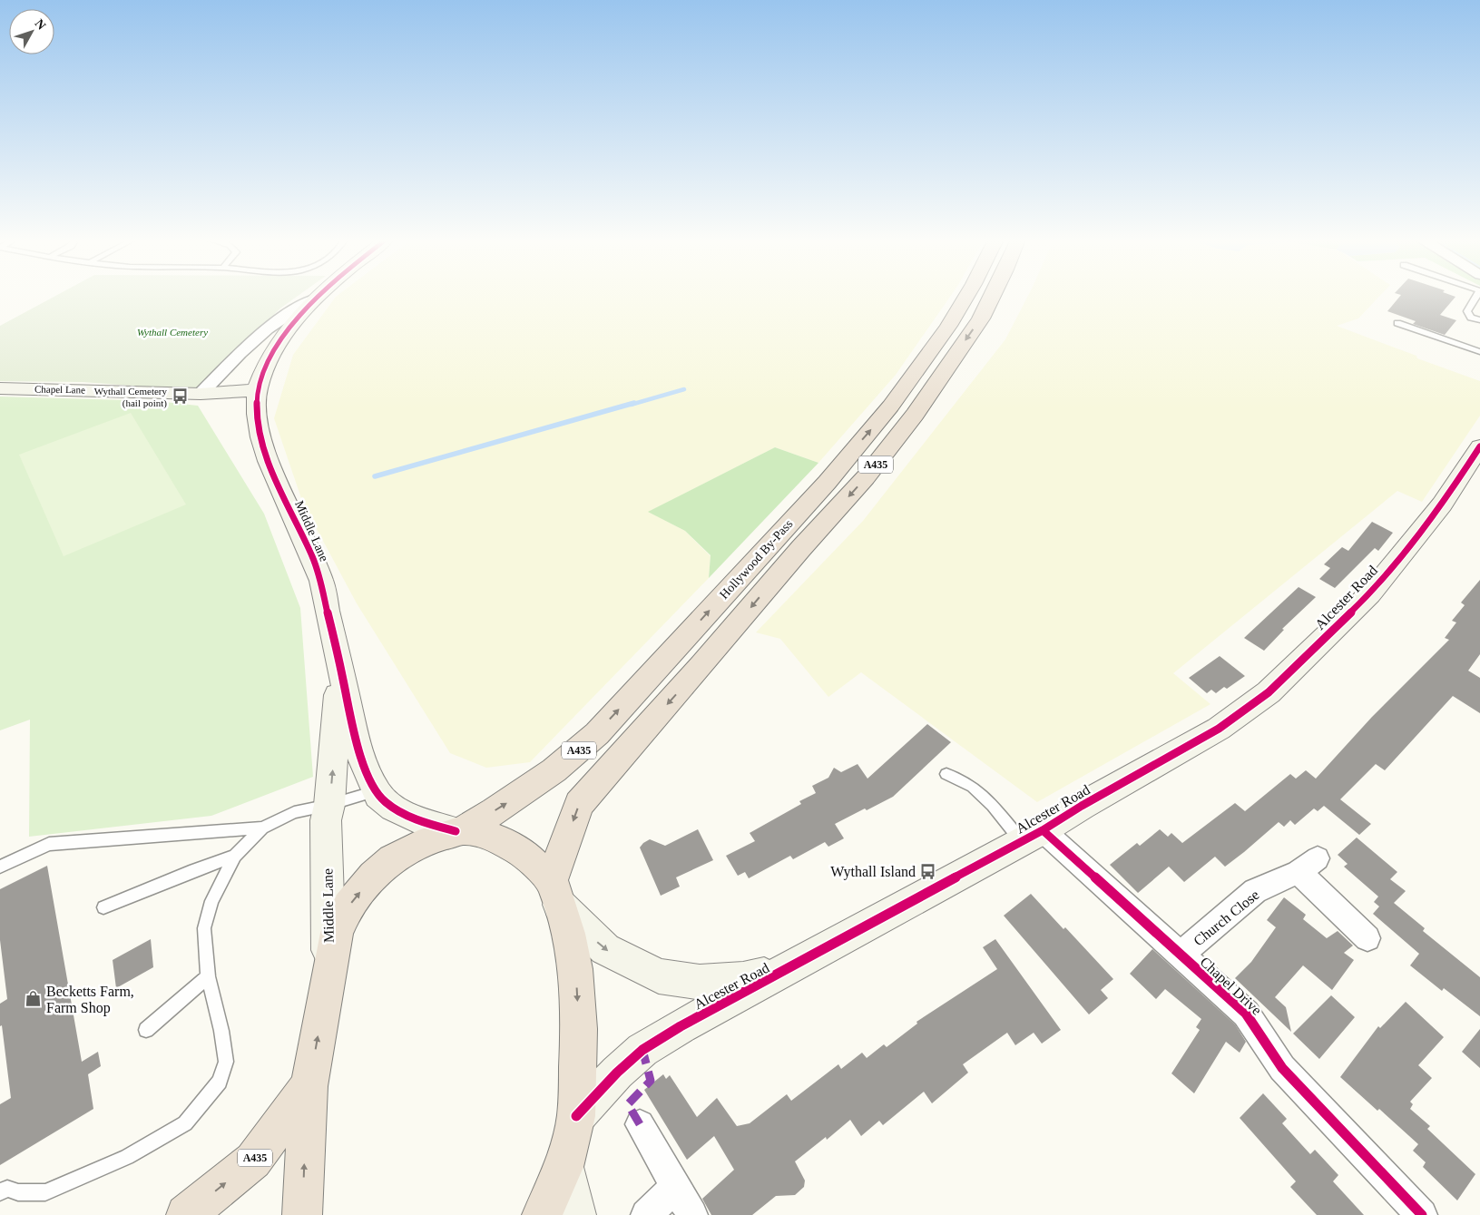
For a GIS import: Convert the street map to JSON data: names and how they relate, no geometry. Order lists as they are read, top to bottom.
{
  "streets": {
    "highway": ["A435", "Hollywood By-Pass"],
    "street": [
      "Chapel Lane",
      "Middle Lane",
      "Alcester Road",
      "Church Close",
      "Chapel Drive"
    ]
  },
  "crossings": [
    ["Chapel Lane", "Middle Lane"],
    ["A435", "Hollywood By-Pass"],
    ["Middle Lane", "Hollywood By-Pass"],
    ["Hollywood By-Pass", "Alcester Road"],
    ["Alcester Road", "Chapel Drive"],
    ["Church Close", "Chapel Drive"]
  ],
  "parks": ["Wythall Cemetery"],
  "places": {
    "bus stop": ["Wythall Cemetery (hail point)", "Wythall Island"],
    "shop": ["Becketts Farm, Farm Shop"]
  },
  "north": "top right"
}
